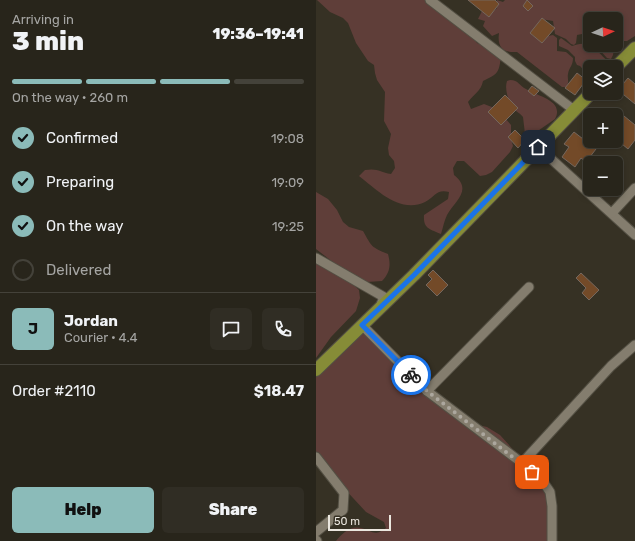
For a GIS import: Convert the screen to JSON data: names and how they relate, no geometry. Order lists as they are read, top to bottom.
{
  "scale_bar": "50 m",
  "north": "right",
  "page": {
    "heading": ["3 min", "Arriving in", "19:36–19:41"],
    "panel": [
      "Jordan",
      "Courier · 4.4",
      "Order #2110",
      "$18.47"
    ],
    "map_buttons": ["+", "−"],
    "bar": "On the way · 260 m",
    "list": [
      ["Confirmed", "19:08"],
      ["Preparing", "19:09"],
      ["On the way", "19:25"],
      "Delivered"
    ],
    "round": "J",
    "buttons": ["Help", "Share"],
    "scale": "50 m"
  }
}
